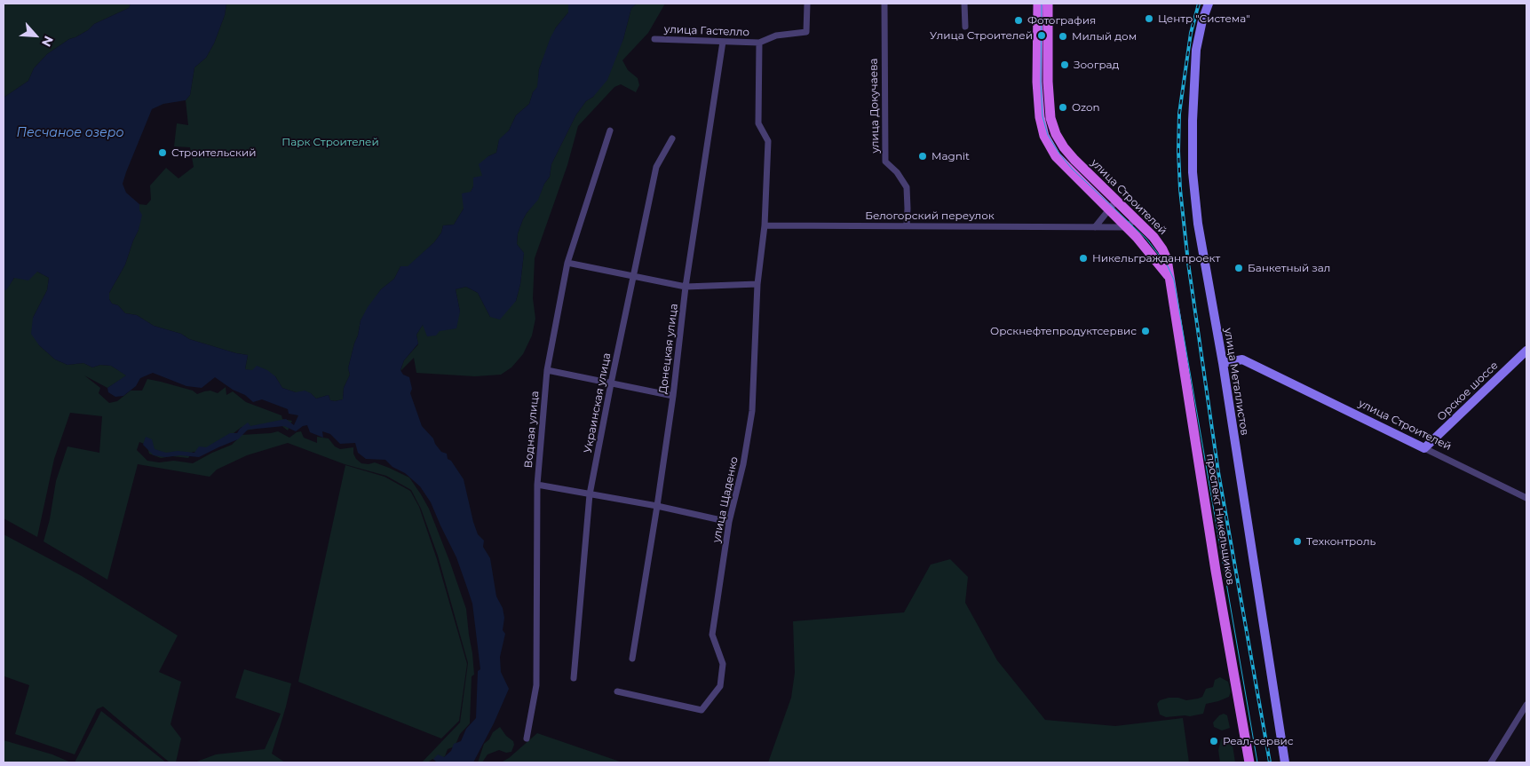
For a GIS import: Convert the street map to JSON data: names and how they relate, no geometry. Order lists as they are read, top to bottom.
{
  "streets": {
    "main road": [
      "улица Строителей",
      "улица Металлистов",
      "Орское шоссе",
      "проспект Никельщиков"
    ],
    "street": [
      "улица Гастелло",
      "улица Докучаева",
      "Белогорский переулок",
      "Донецкая улица",
      "Украинская улица",
      "Водная улица",
      "улица Щаденко"
    ]
  },
  "crossings": [
    ["улица Гастелло", "Донецкая улица"],
    ["улица Гастелло", "улица Щаденко"],
    ["улица Докучаева", "Белогорский переулок"],
    ["улица Строителей", "Белогорский переулок"],
    ["улица Строителей", "улица Металлистов"],
    ["улица Строителей", "Орское шоссе"],
    ["улица Строителей", "проспект Никельщиков"],
    ["Белогорский переулок", "улица Щаденко"]
  ],
  "water": ["Песчаное озеро"],
  "parks": ["Парк Строителей"],
  "places": [
    "Центр \"Система\"",
    "Фотография",
    "Улица Строителей",
    "Милый дом",
    "Зооград",
    "Ozon",
    "Строительский",
    "Magnit",
    "Никельгражданпроект",
    "Банкетный зал",
    "Орскнефтепродуктсервис",
    "Техконтроль",
    "Реал-сервис"
  ],
  "north": "bottom right"
}
